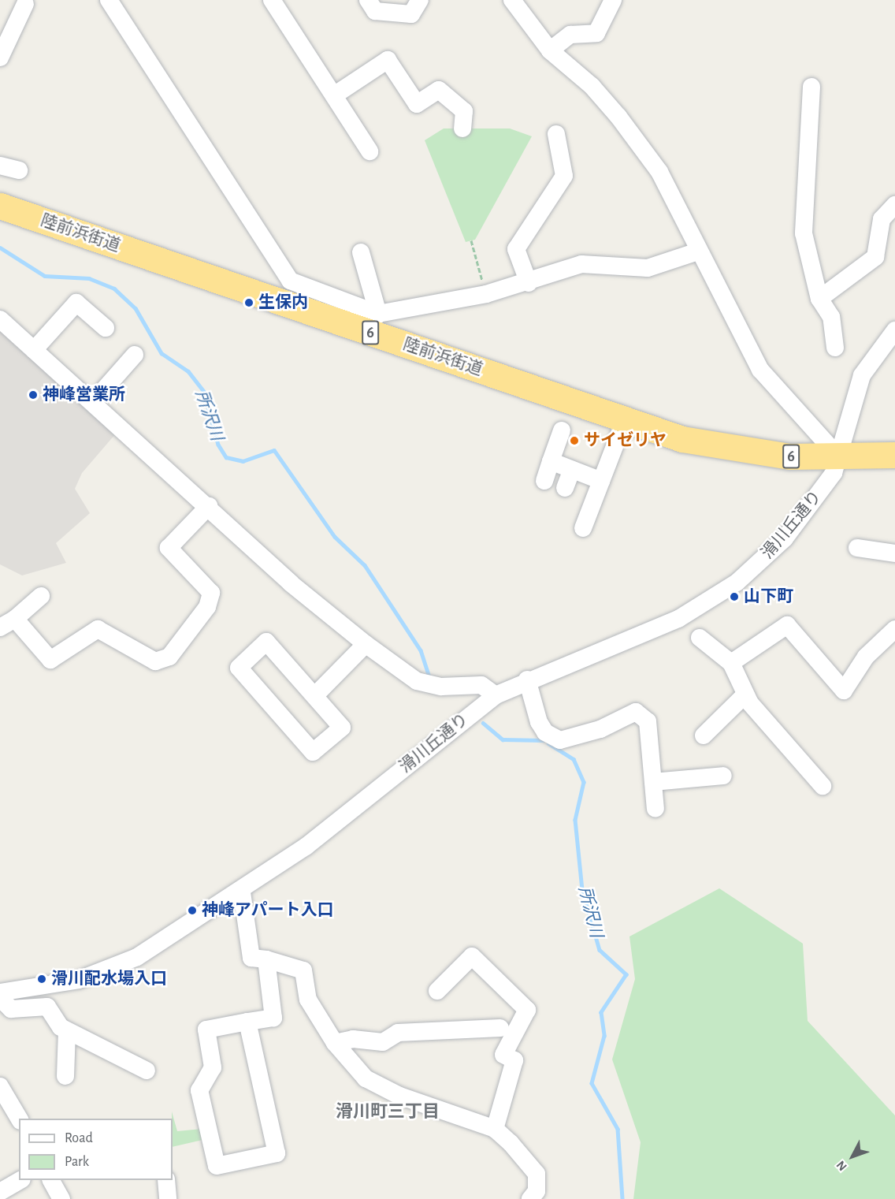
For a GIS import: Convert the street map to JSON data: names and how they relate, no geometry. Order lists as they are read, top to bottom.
{
  "streets": {
    "highway": ["陸前浜街道", "6"],
    "street": ["滑川丘通り"]
  },
  "crossings": [
    ["陸前浜街道", "滑川丘通り"]
  ],
  "districts": ["滑川町三丁目"],
  "water": ["所沢川"],
  "places": [
    "生保内",
    "神峰営業所",
    "サイゼリヤ",
    "山下町",
    "神峰アパート入口",
    "滑川配水場入口"
  ],
  "legend": ["Road", "Park"],
  "north": "bottom left"
}
